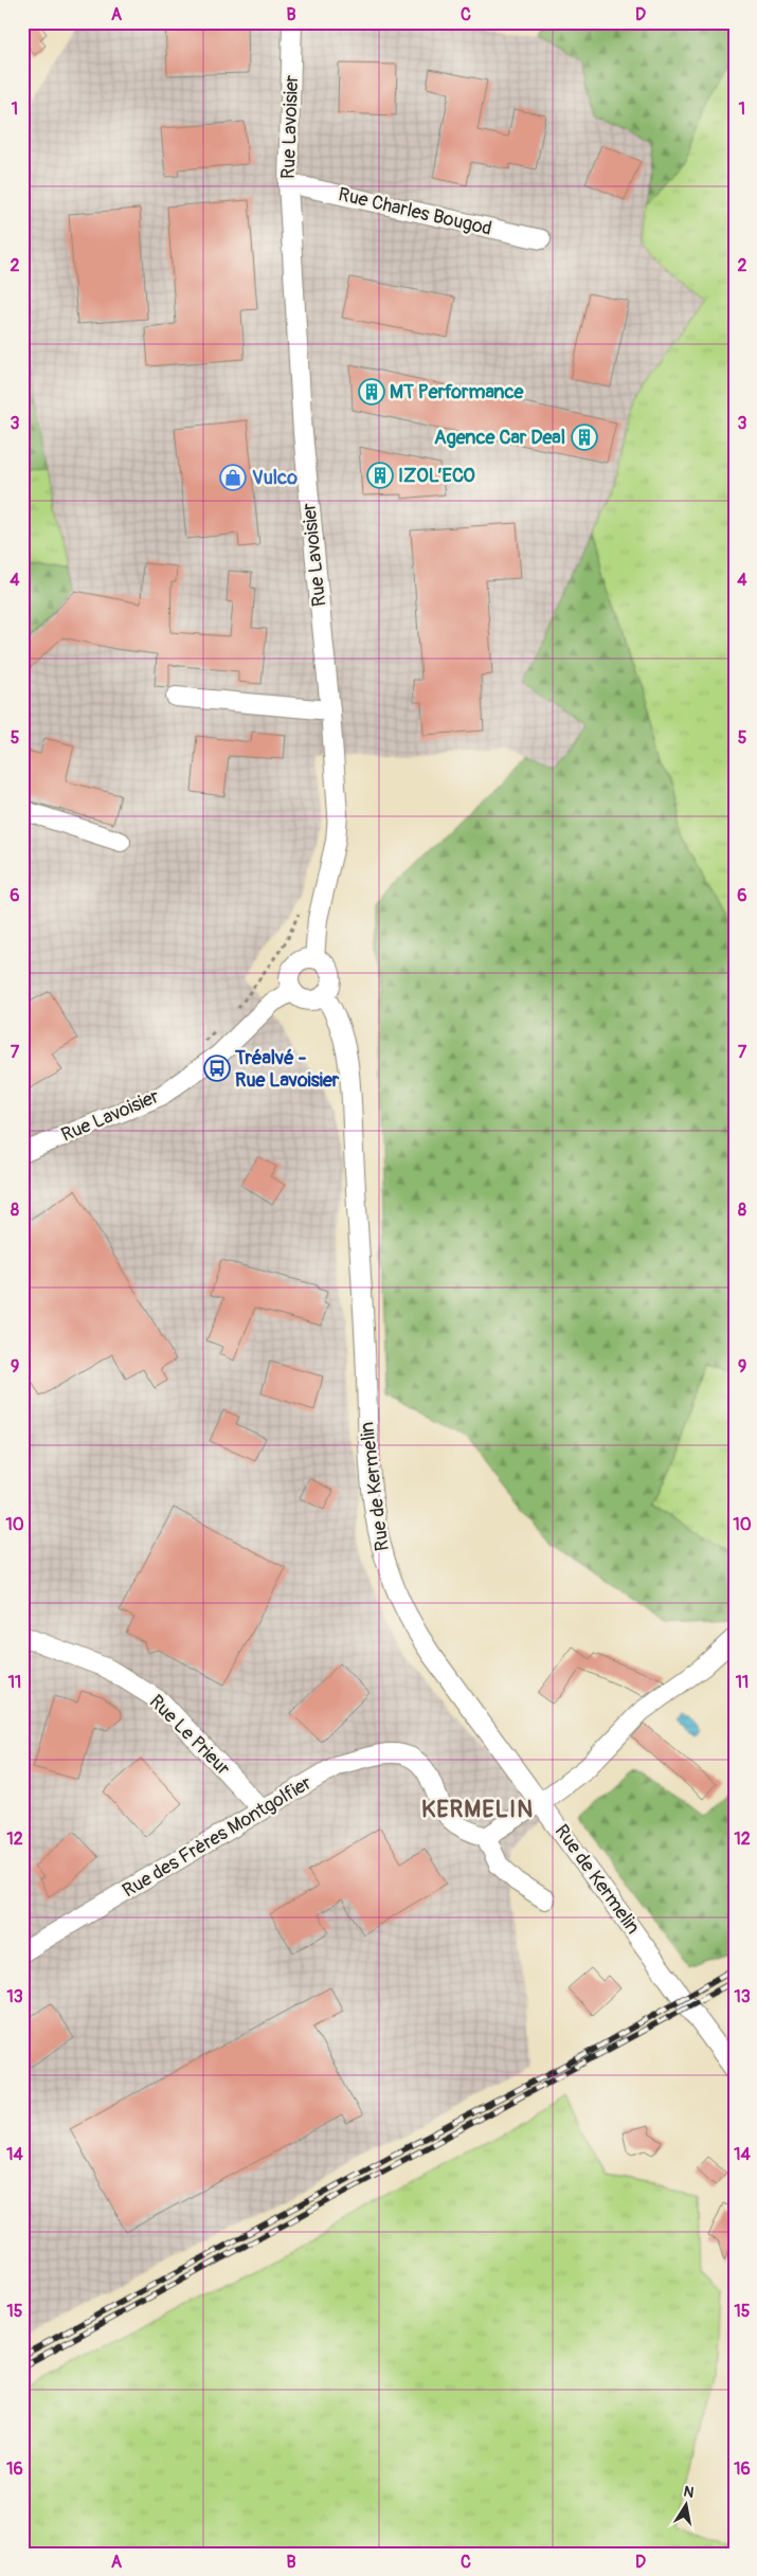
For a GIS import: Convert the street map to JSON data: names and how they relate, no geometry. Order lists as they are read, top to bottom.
{
  "streets": {
    "street": [
      "Rue Lavoisier",
      "Rue Charles Bougod",
      "Rue de Kermelin",
      "Rue Le Prieur",
      "Rue des Frères Montgolfier"
    ]
  },
  "crossings": [
    ["Rue Lavoisier", "Rue Charles Bougod"],
    ["Rue Lavoisier", "Rue de Kermelin"],
    ["Rue Le Prieur", "Rue des Frères Montgolfier"]
  ],
  "districts": ["KERMELIN"],
  "places": {
    "building": ["MT Performance", "Agence Car Deal", "IZOL’ECO"],
    "shop": ["Vulco"],
    "bus stop": ["Tréalvé - Rue Lavoisier"]
  },
  "north": "top",
  "grid": {
    "columns": [
      "A",
      "B",
      "C",
      "D"
    ],
    "rows": [
      "1",
      "2",
      "3",
      "4",
      "5",
      "6",
      "7",
      "8",
      "9",
      "10",
      "11",
      "12",
      "13",
      "14",
      "15",
      "16"
    ]
  }
}
